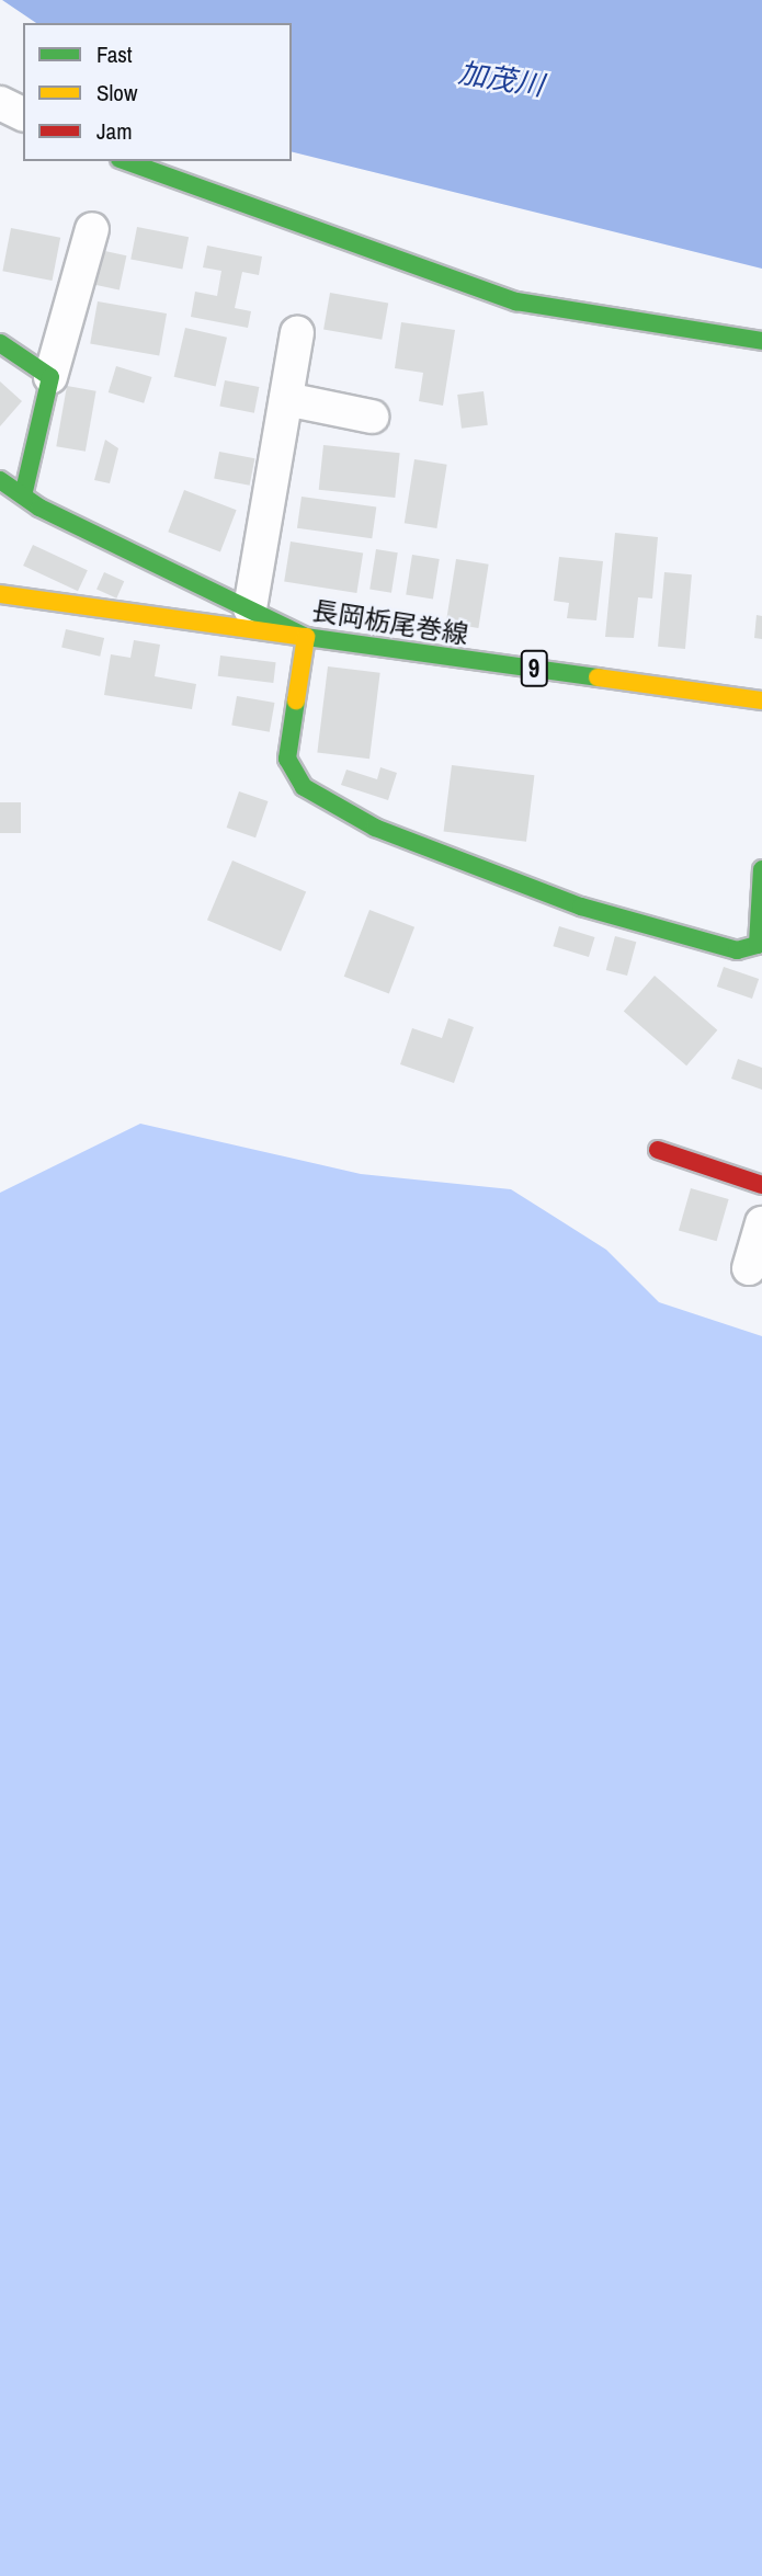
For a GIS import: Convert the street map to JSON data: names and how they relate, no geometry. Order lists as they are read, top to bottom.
{
  "streets": {
    "street": ["長岡栃尾巻線", "9"]
  },
  "water": ["加茂川"],
  "legend": ["Fast", "Slow", "Jam"]
}
